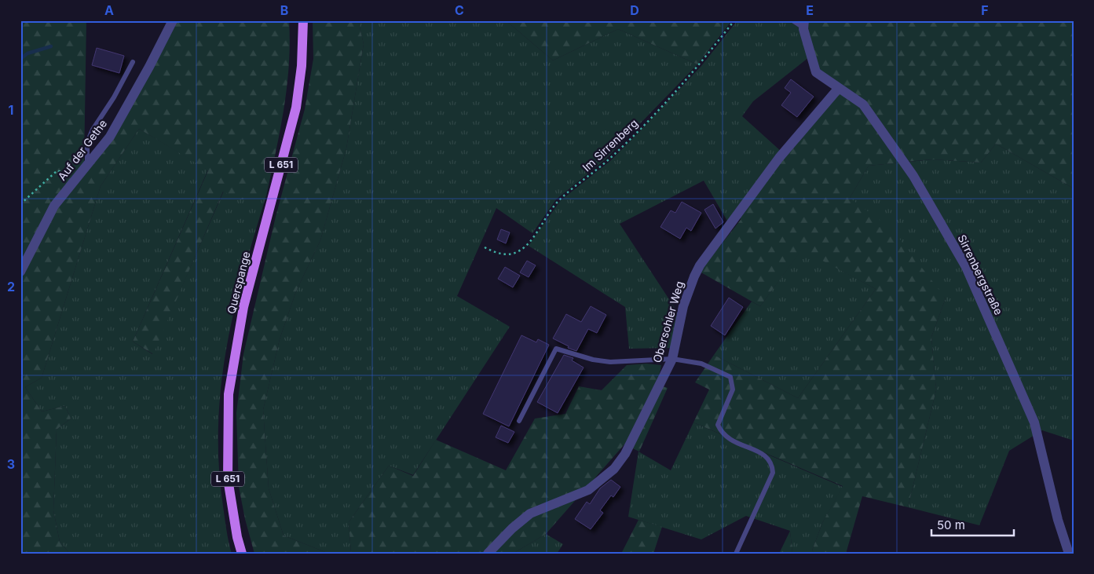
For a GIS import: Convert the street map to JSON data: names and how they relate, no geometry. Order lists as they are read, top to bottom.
{
  "streets": {
    "main road": ["L 651", "Querspange"],
    "street": ["Auf der Gethe", "Sirrenbergstraße", "Obersohler Weg"],
    "path": ["Im Sirrenberg"]
  },
  "crossings": [
    ["Sirrenbergstraße", "Obersohler Weg"]
  ],
  "scale_bar": "50 m",
  "grid": {
    "columns": [
      "A",
      "B",
      "C",
      "D",
      "E",
      "F"
    ],
    "rows": ["1", "2", "3"]
  }
}
